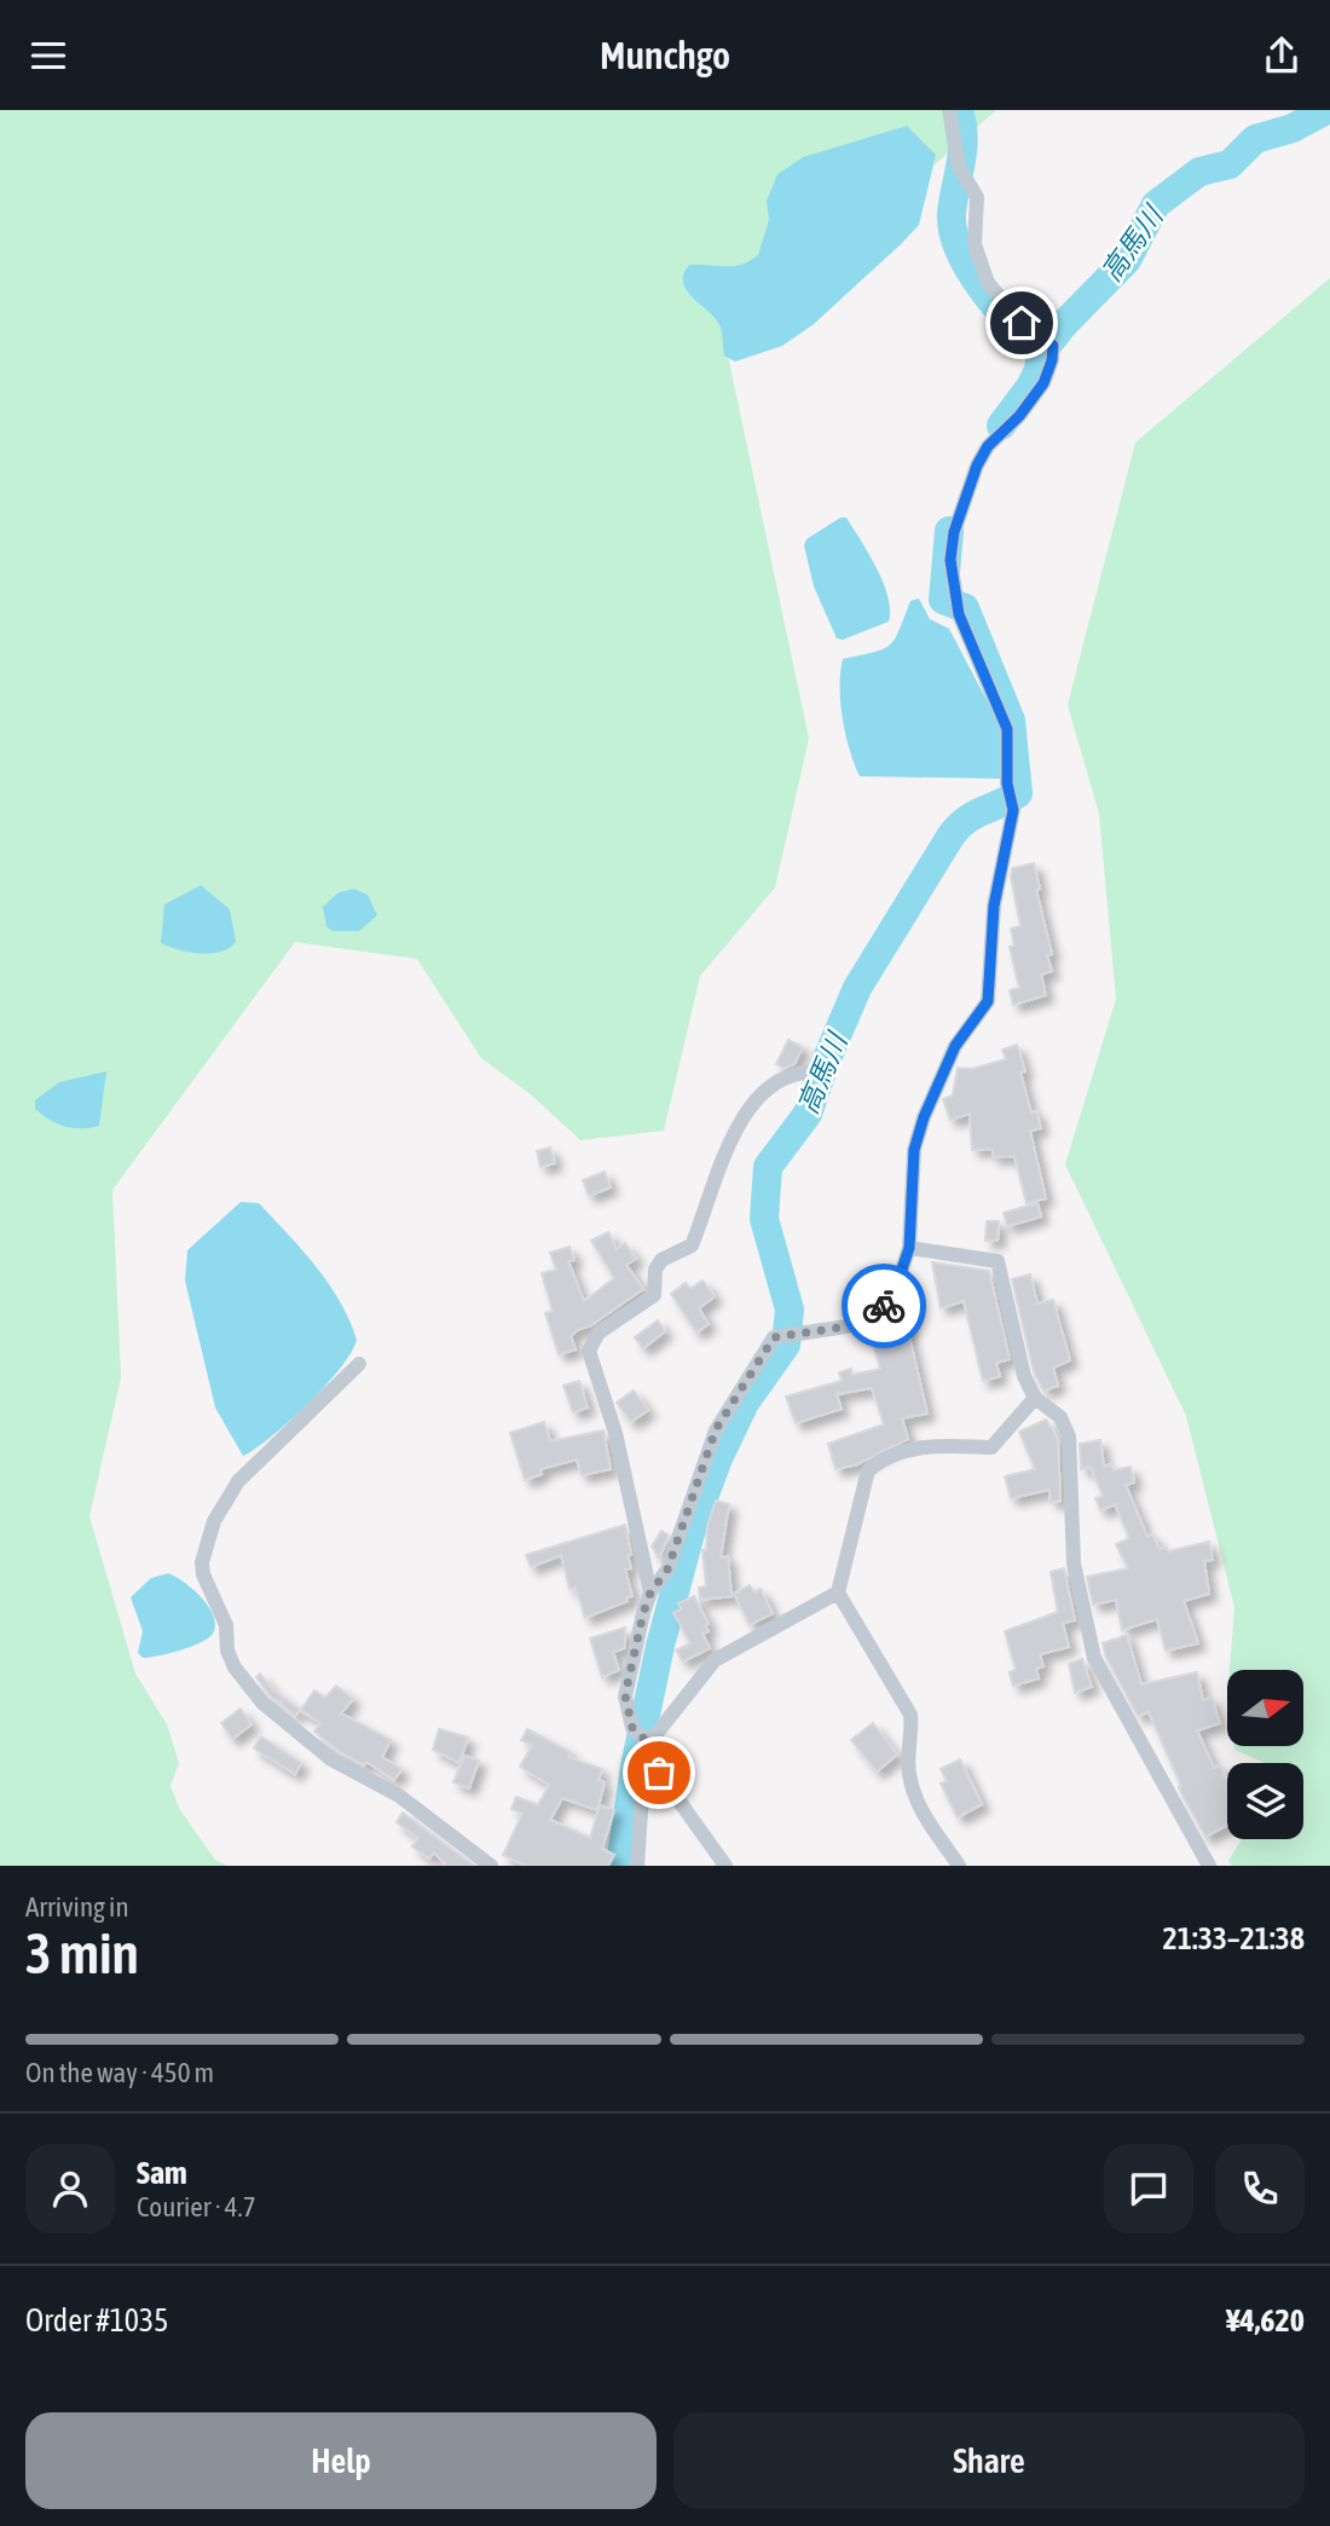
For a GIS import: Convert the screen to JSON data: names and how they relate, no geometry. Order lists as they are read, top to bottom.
{
  "water": ["高馬川"],
  "north": "right",
  "page": {
    "header": "Munchgo",
    "heading": ["3 min", "Arriving in", "21:33–21:38"],
    "panel": [
      "Sam",
      "Courier · 4.7",
      "Order #1035",
      "¥4,620"
    ],
    "bar": "On the way · 450 m",
    "buttons": ["Help", "Share"]
  }
}
